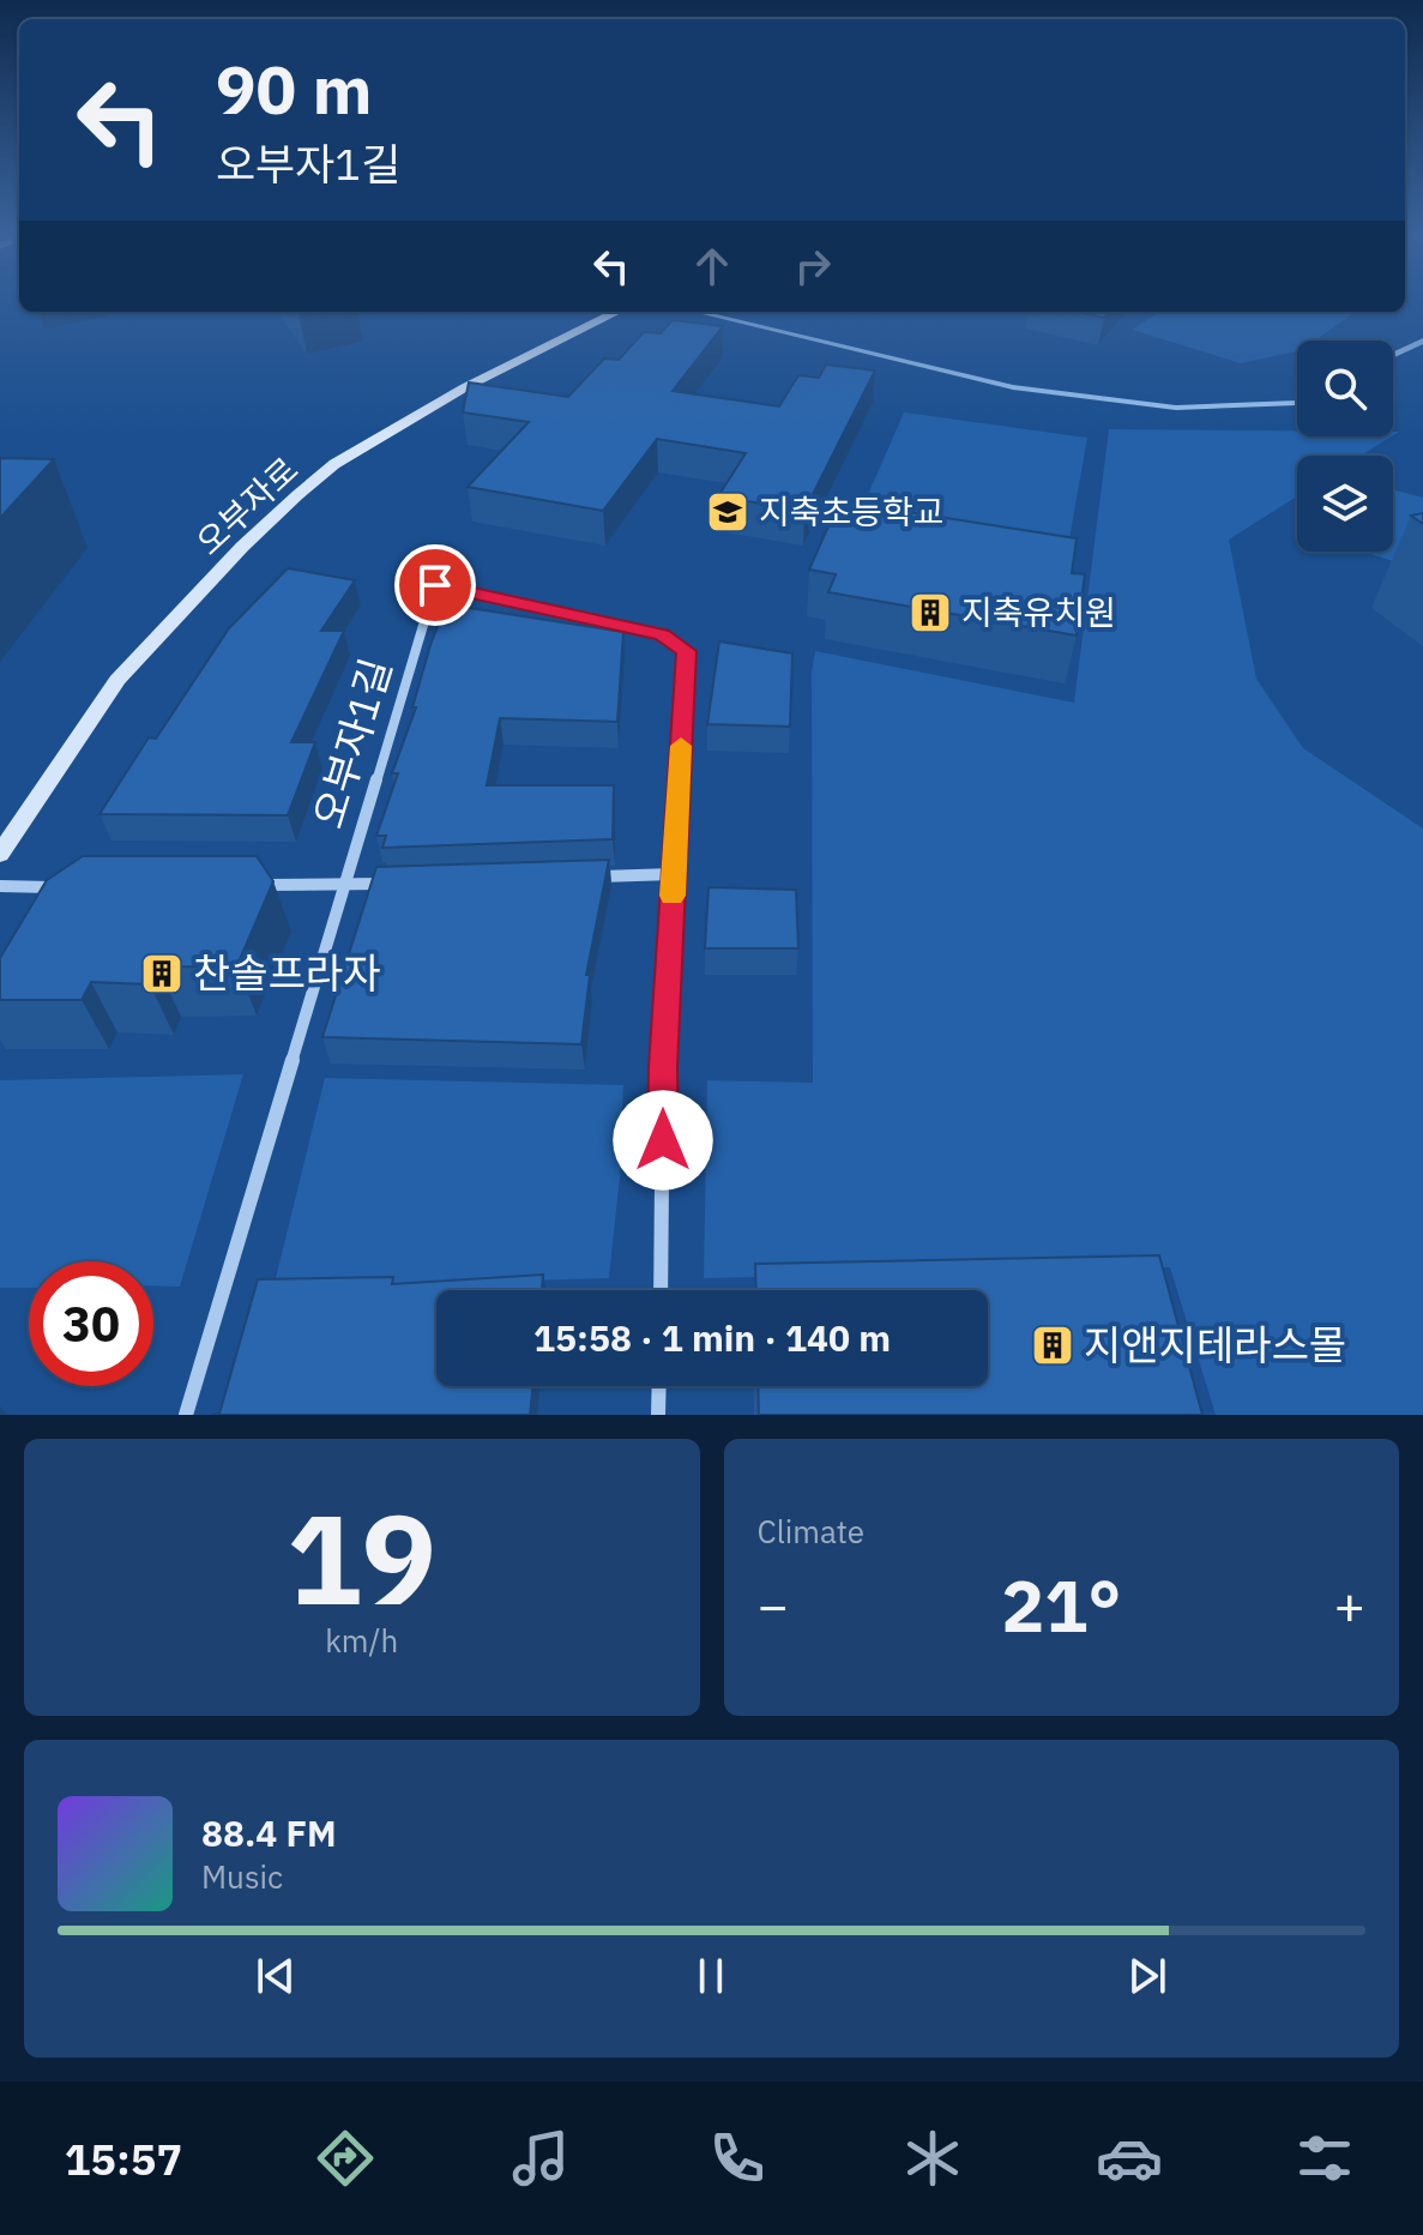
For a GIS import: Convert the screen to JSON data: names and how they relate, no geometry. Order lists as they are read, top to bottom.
{
  "streets": {
    "main road": ["오부자로"],
    "street": ["오부자1길"]
  },
  "places": {
    "school or university": ["지축초등학교"],
    "building": ["지축유치원", "찬솔프라자", "지앤지테라스몰"]
  },
  "page": {
    "turn": ["90 m", "오부자1길"],
    "limit": "30",
    "trip": "15:58 · 1 min · 140 m",
    "tile": [
      ["19", "km/h"],
      "Climate"
    ],
    "heat": ["−", "21°", "+"],
    "song": ["88.4 FM", "Music"],
    "tabs": "15:57"
  }
}
